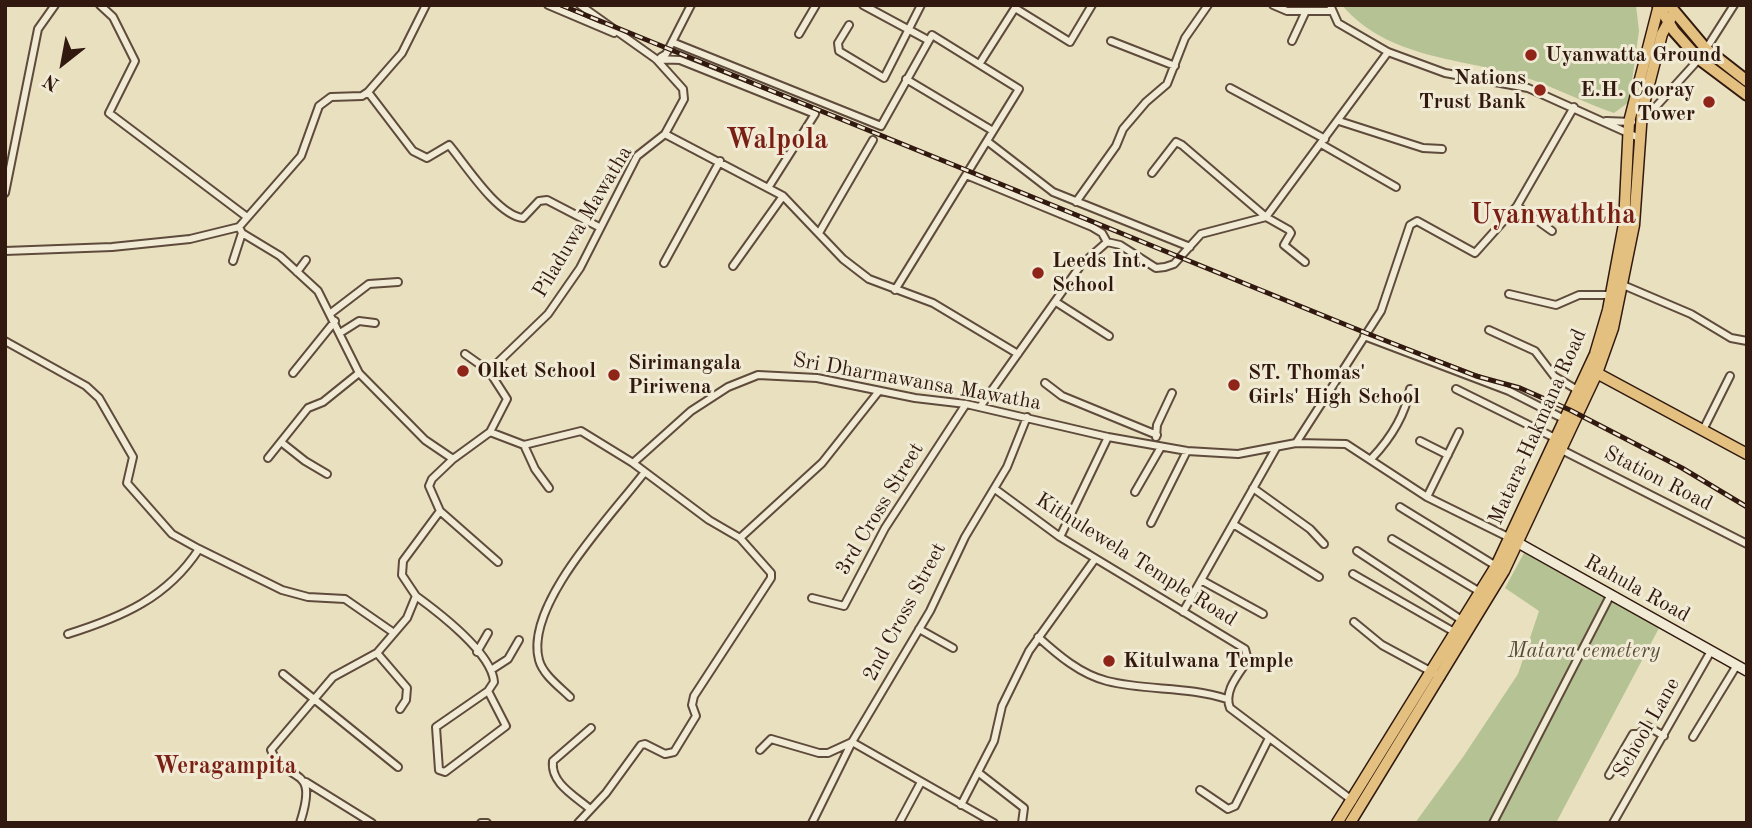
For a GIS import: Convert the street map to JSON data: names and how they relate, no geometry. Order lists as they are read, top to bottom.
{
  "streets": {
    "main road": ["Matara-Hakmana Road", "Rahula Road"],
    "street": [
      "Piladuwa Mawatha",
      "Sri Dharmawansa Mawatha",
      "Station Road",
      "3rd Cross Street",
      "Kithulewela Temple Road",
      "2nd Cross Street",
      "School Lane"
    ]
  },
  "crossings": [
    ["Sri Dharmawansa Mawatha", "Matara-Hakmana Road"],
    ["Sri Dharmawansa Mawatha", "3rd Cross Street"],
    ["Sri Dharmawansa Mawatha", "Rahula Road"],
    ["Sri Dharmawansa Mawatha", "2nd Cross Street"],
    ["Matara-Hakmana Road", "Station Road"],
    ["Matara-Hakmana Road", "Rahula Road"],
    ["Kithulewela Temple Road", "2nd Cross Street"],
    ["Rahula Road", "School Lane"]
  ],
  "districts": ["Walpola", "Uyanwaththa", "Weragampita"],
  "parks": ["Matara cemetery"],
  "places": [
    "Uyanwatta Ground",
    "Nations Trust Bank",
    "E.H. Cooray Tower",
    "Leeds Int. School",
    "Olket School",
    "Sirimangala Piriwena",
    "ST. Thomas' Girls' High School",
    "Kitulwana Temple"
  ],
  "north": "bottom left"
}
